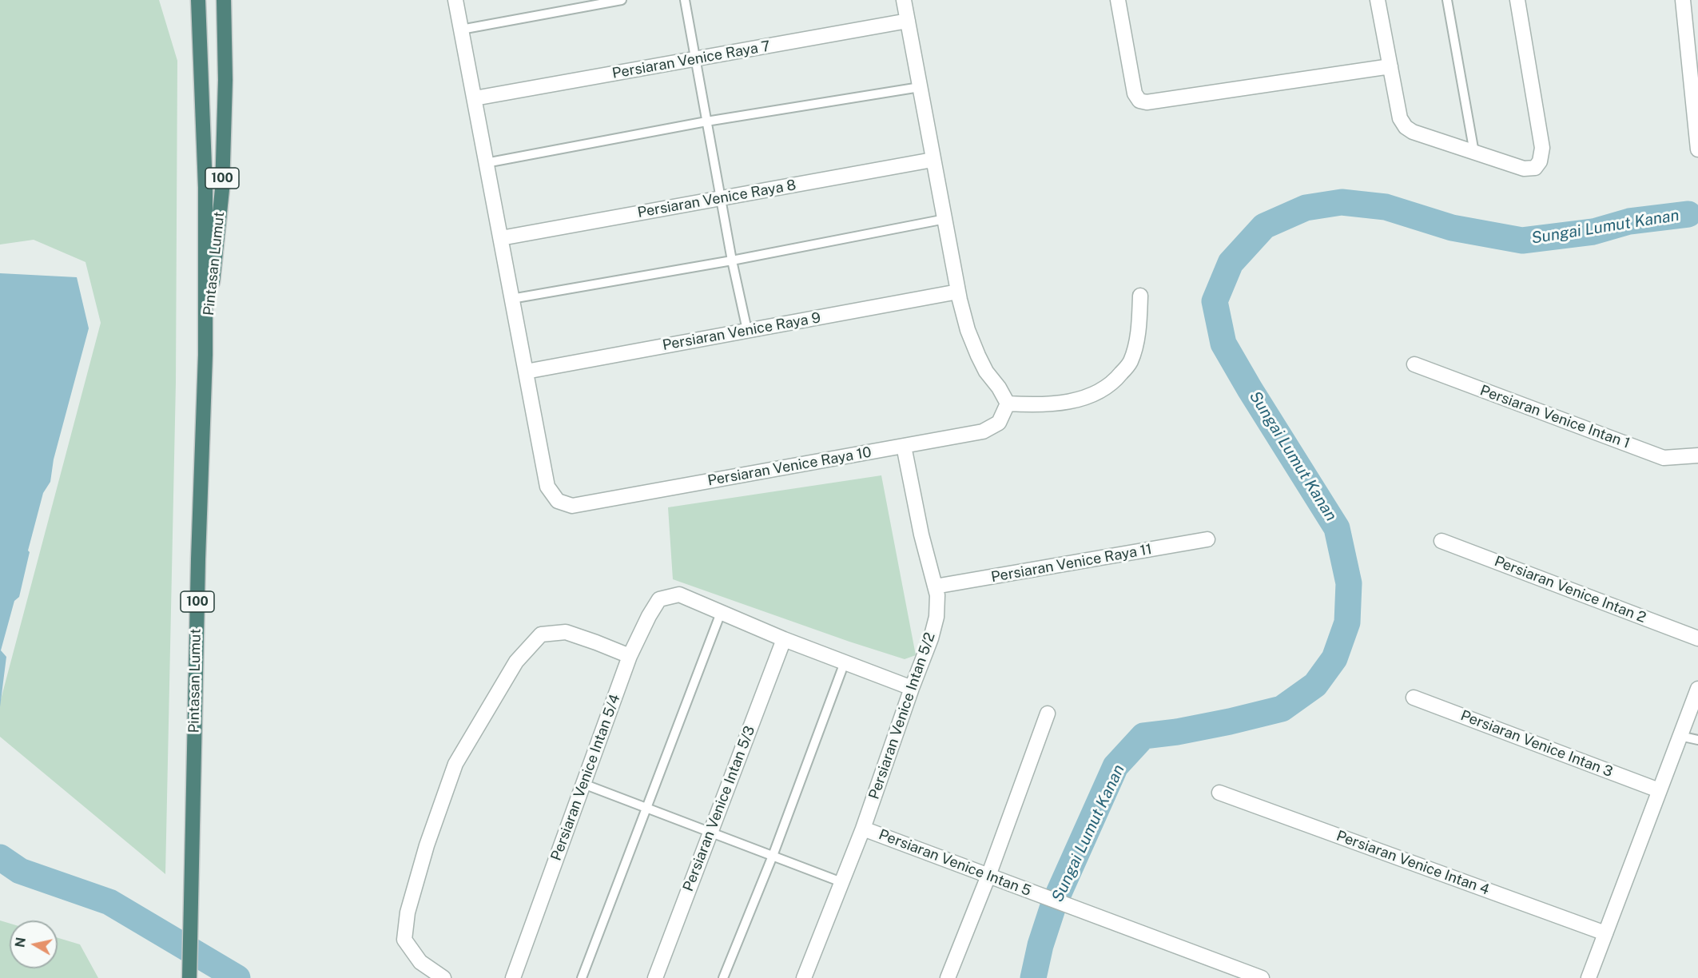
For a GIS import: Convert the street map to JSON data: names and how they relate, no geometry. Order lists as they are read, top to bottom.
{
  "streets": {
    "highway": ["100", "Pintasan Lumut"],
    "street": [
      "Persiaran Venice Raya 7",
      "Persiaran Venice Raya 8",
      "Persiaran Venice Raya 9",
      "Persiaran Venice Intan 1",
      "Persiaran Venice Raya 10",
      "Persiaran Venice Raya 11",
      "Persiaran Venice Intan 2",
      "Persiaran Venice Intan 5/2",
      "Persiaran Venice Intan 3",
      "Persiaran Venice Intan 5/4",
      "Persiaran Venice Intan 5/3",
      "Persiaran Venice Intan 5",
      "Persiaran Venice Intan 4"
    ]
  },
  "crossings": [
    ["Persiaran Venice Raya 9", "Persiaran Venice Raya 10"],
    ["Persiaran Venice Raya 10", "Persiaran Venice Intan 5/2"],
    ["Persiaran Venice Raya 11", "Persiaran Venice Intan 5/2"],
    ["Persiaran Venice Intan 5/2", "Persiaran Venice Intan 5"]
  ],
  "water": ["Sungai Lumut Kanan"],
  "north": "left"
}
